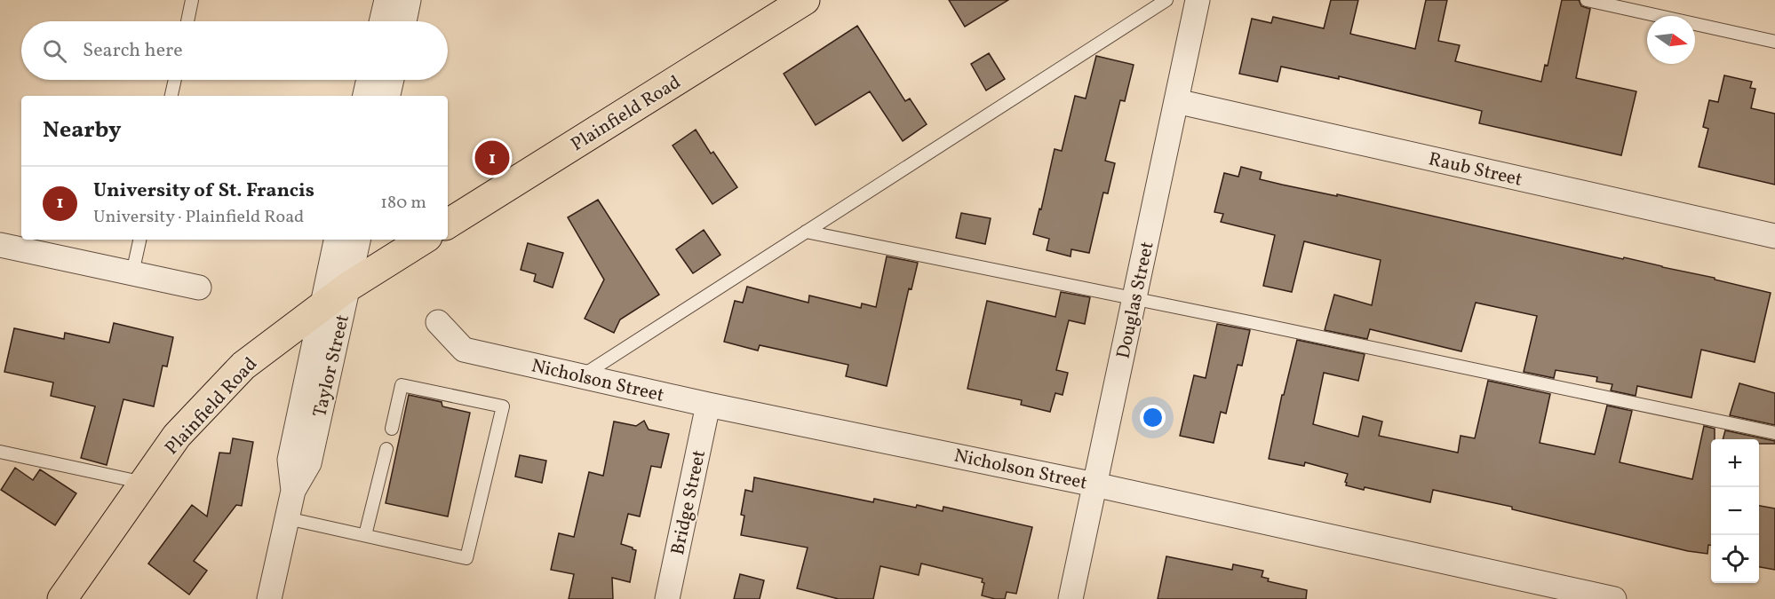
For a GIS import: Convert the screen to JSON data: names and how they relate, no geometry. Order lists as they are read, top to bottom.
{
  "streets": {
    "main road": ["Plainfield Road"],
    "street": [
      "Raub Street",
      "Douglas Street",
      "Taylor Street",
      "Nicholson Street",
      "Bridge Street"
    ]
  },
  "crossings": [
    ["Plainfield Road", "Taylor Street"],
    ["Raub Street", "Douglas Street"],
    ["Douglas Street", "Nicholson Street"],
    ["Nicholson Street", "Bridge Street"]
  ],
  "north": "right",
  "page": {
    "search": "Search here",
    "heading": "Nearby",
    "pins": "1",
    "list": [
      {
        "mark": "1",
        "name": "University of St. Francis",
        "note": "University · Plainfield Road",
        "value": "180 m"
      }
    ],
    "map_buttons": ["+", "−"]
  }
}
